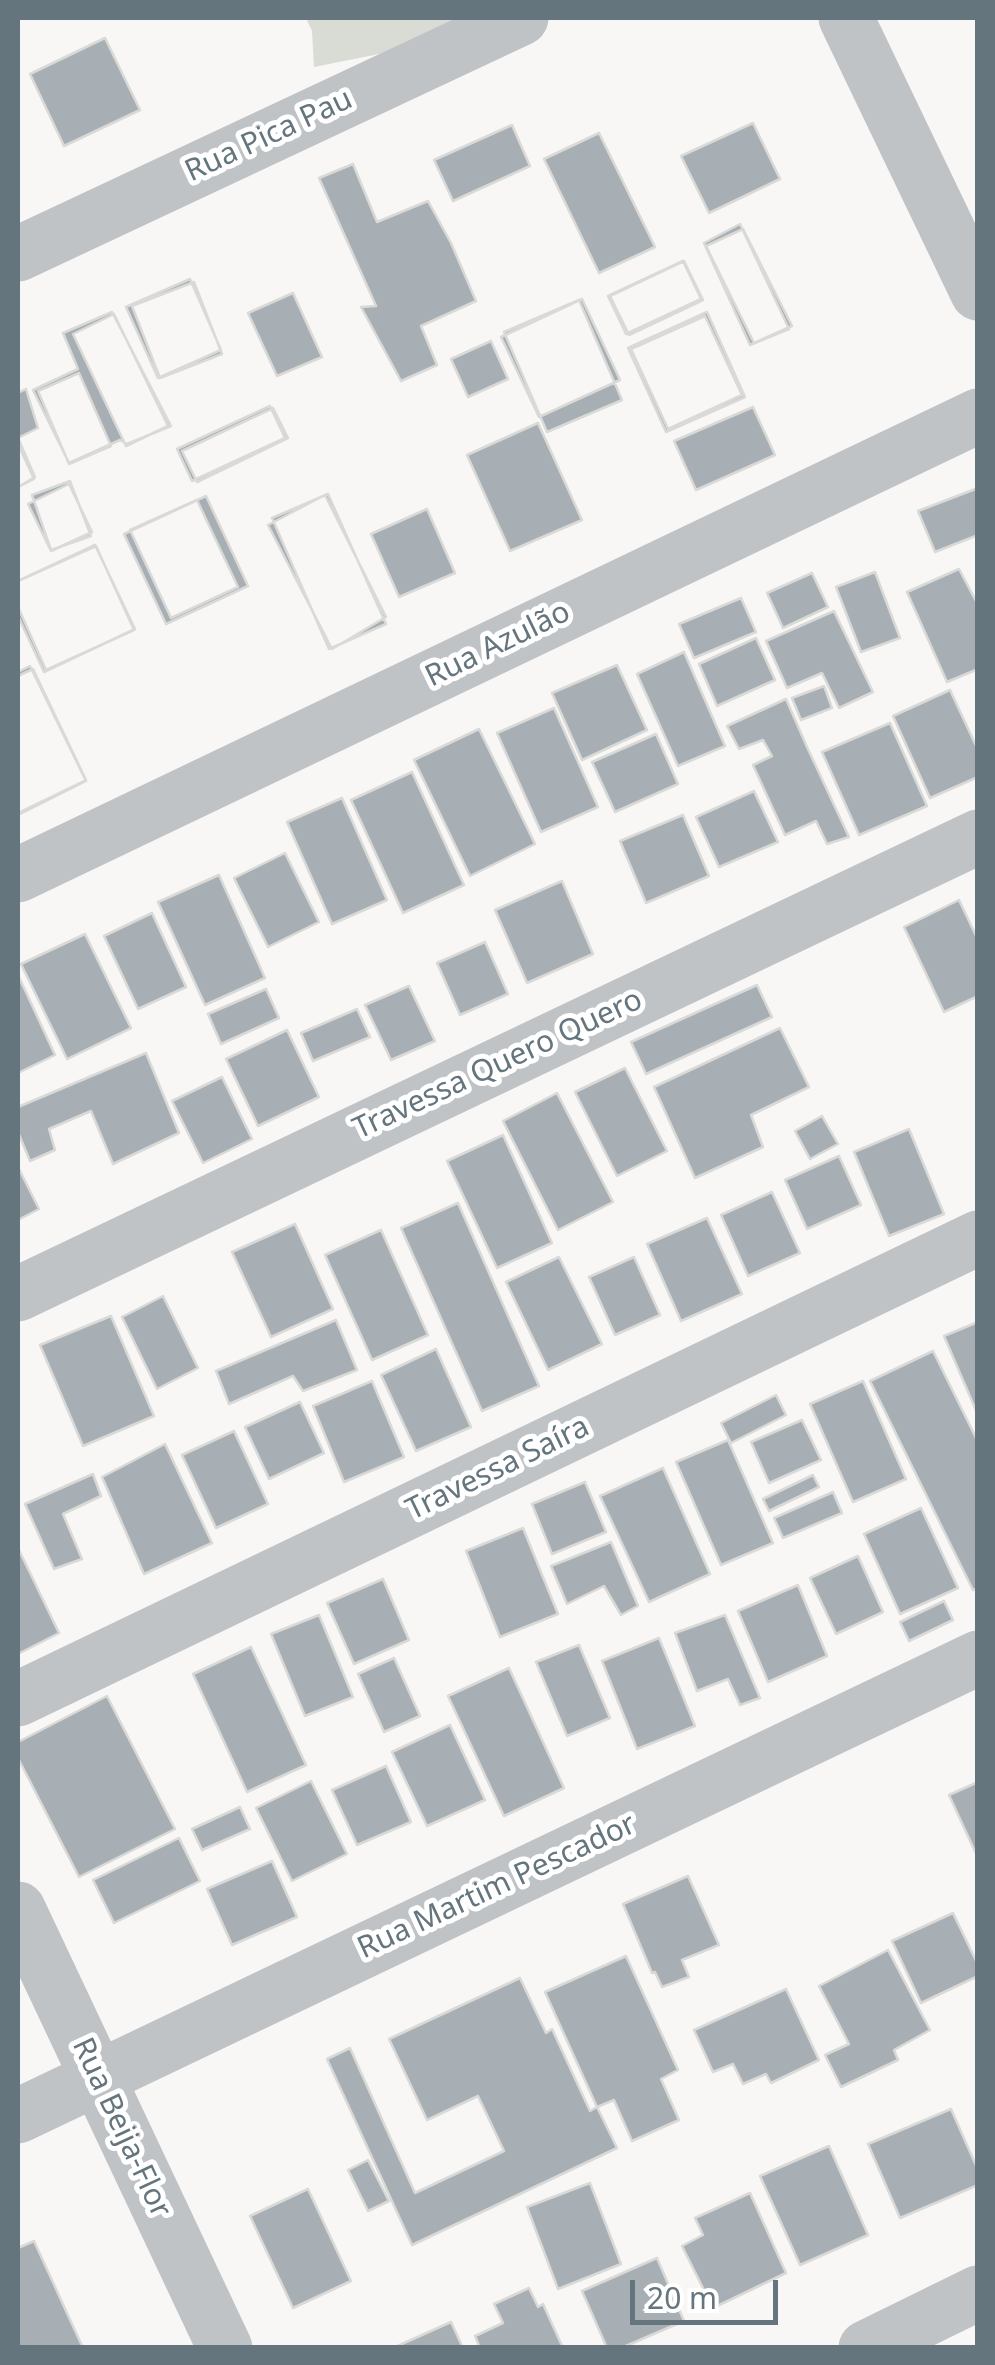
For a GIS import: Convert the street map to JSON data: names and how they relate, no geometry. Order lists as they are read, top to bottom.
{
  "streets": {
    "street": [
      "Rua Pica Pau",
      "Rua Azulão",
      "Travessa Quero Quero",
      "Travessa Saíra",
      "Rua Martim Pescador",
      "Rua Beija-Flor"
    ]
  },
  "crossings": [
    ["Rua Martim Pescador", "Rua Beija-Flor"]
  ],
  "scale_bar": "20 m"
}
